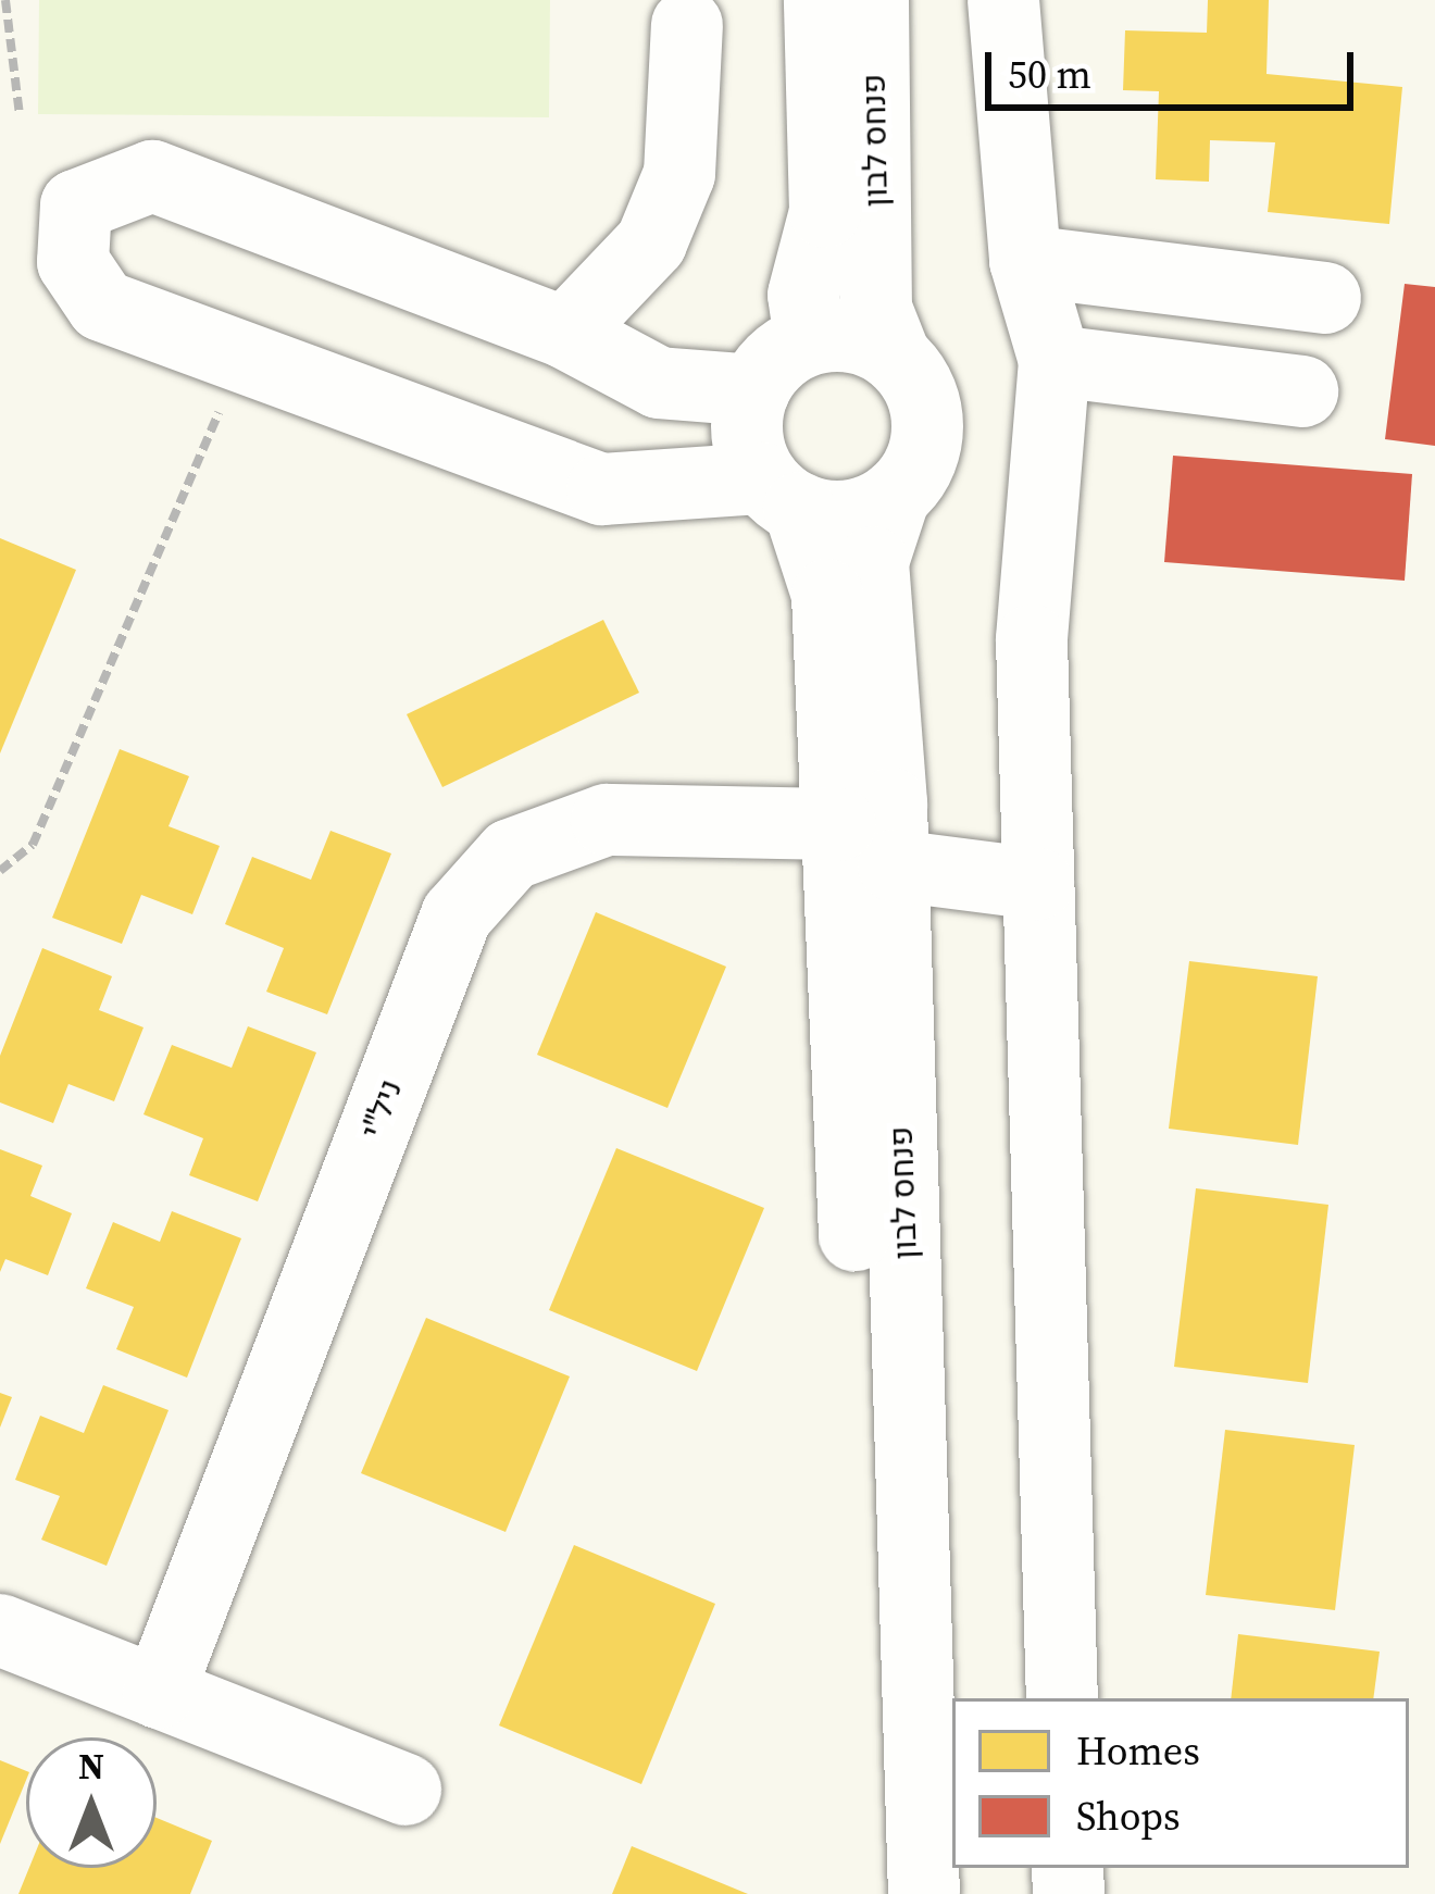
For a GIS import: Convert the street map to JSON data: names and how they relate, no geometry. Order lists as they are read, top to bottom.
{
  "streets": {
    "street": ["פנחס לבון", "ניל\"י"]
  },
  "crossings": [
    ["פנחס לבון", "ניל\"י"]
  ],
  "legend": ["Homes", "Shops"],
  "scale_bar": "50 m",
  "north": "top"
}
